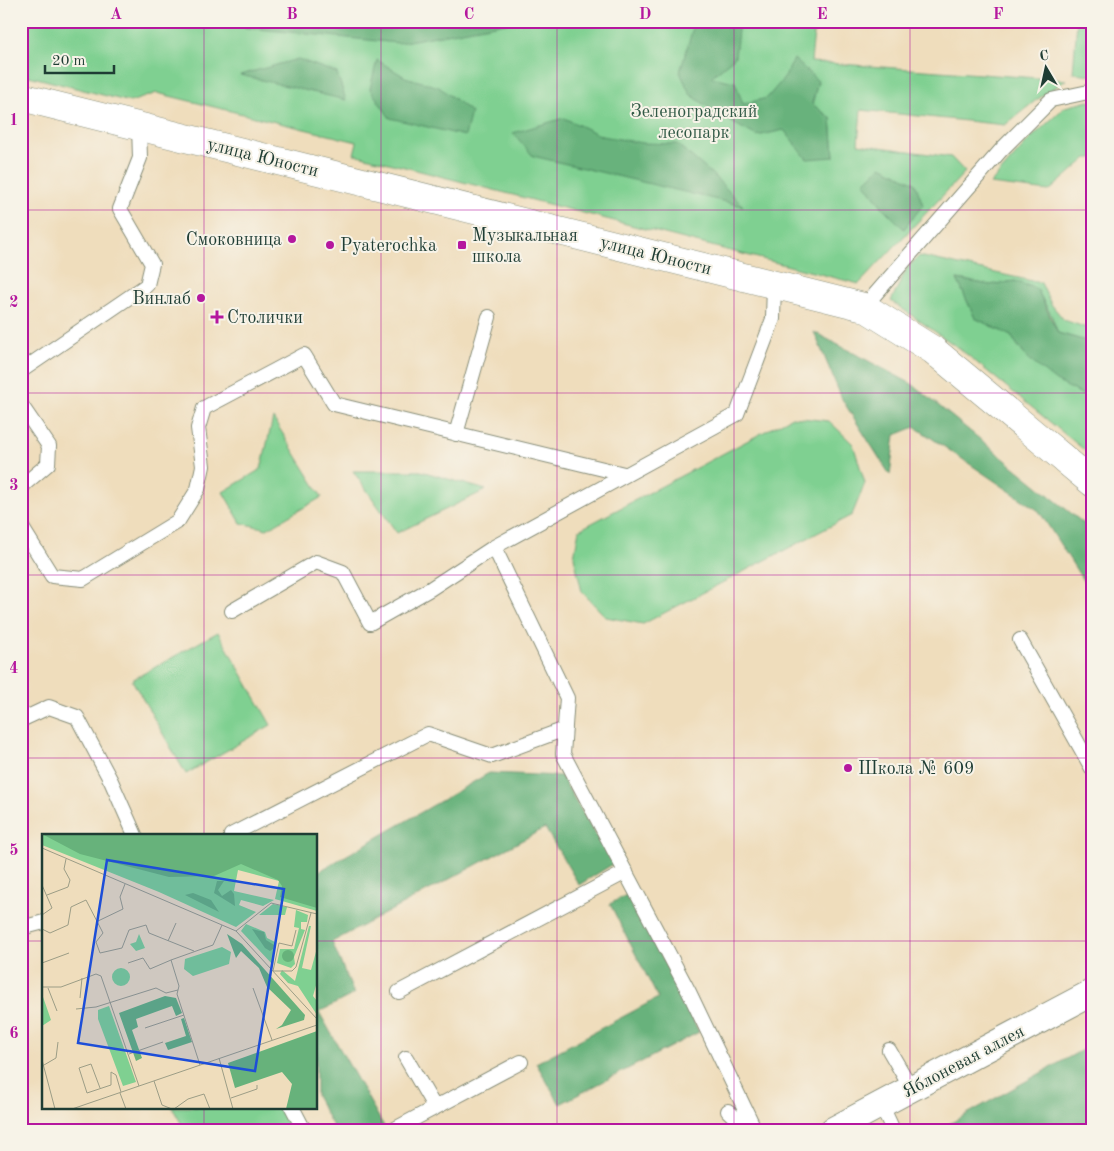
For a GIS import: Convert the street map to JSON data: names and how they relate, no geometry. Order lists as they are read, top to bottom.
{
  "streets": {
    "street": ["улица Юности", "Яблоневая аллея"]
  },
  "parks": ["Зеленоградский лесопарк"],
  "places": {
    "other": [
      "Смоковница",
      "Pyaterochka",
      "Винлаб",
      "Школа № 609"
    ],
    "transit": ["Музыкальная школа"],
    "health": ["Столички"]
  },
  "scale_bar": "20 m",
  "north": "top",
  "grid": {
    "columns": [
      "A",
      "B",
      "C",
      "D",
      "E",
      "F"
    ],
    "rows": [
      "1",
      "2",
      "3",
      "4",
      "5",
      "6"
    ]
  }
}
